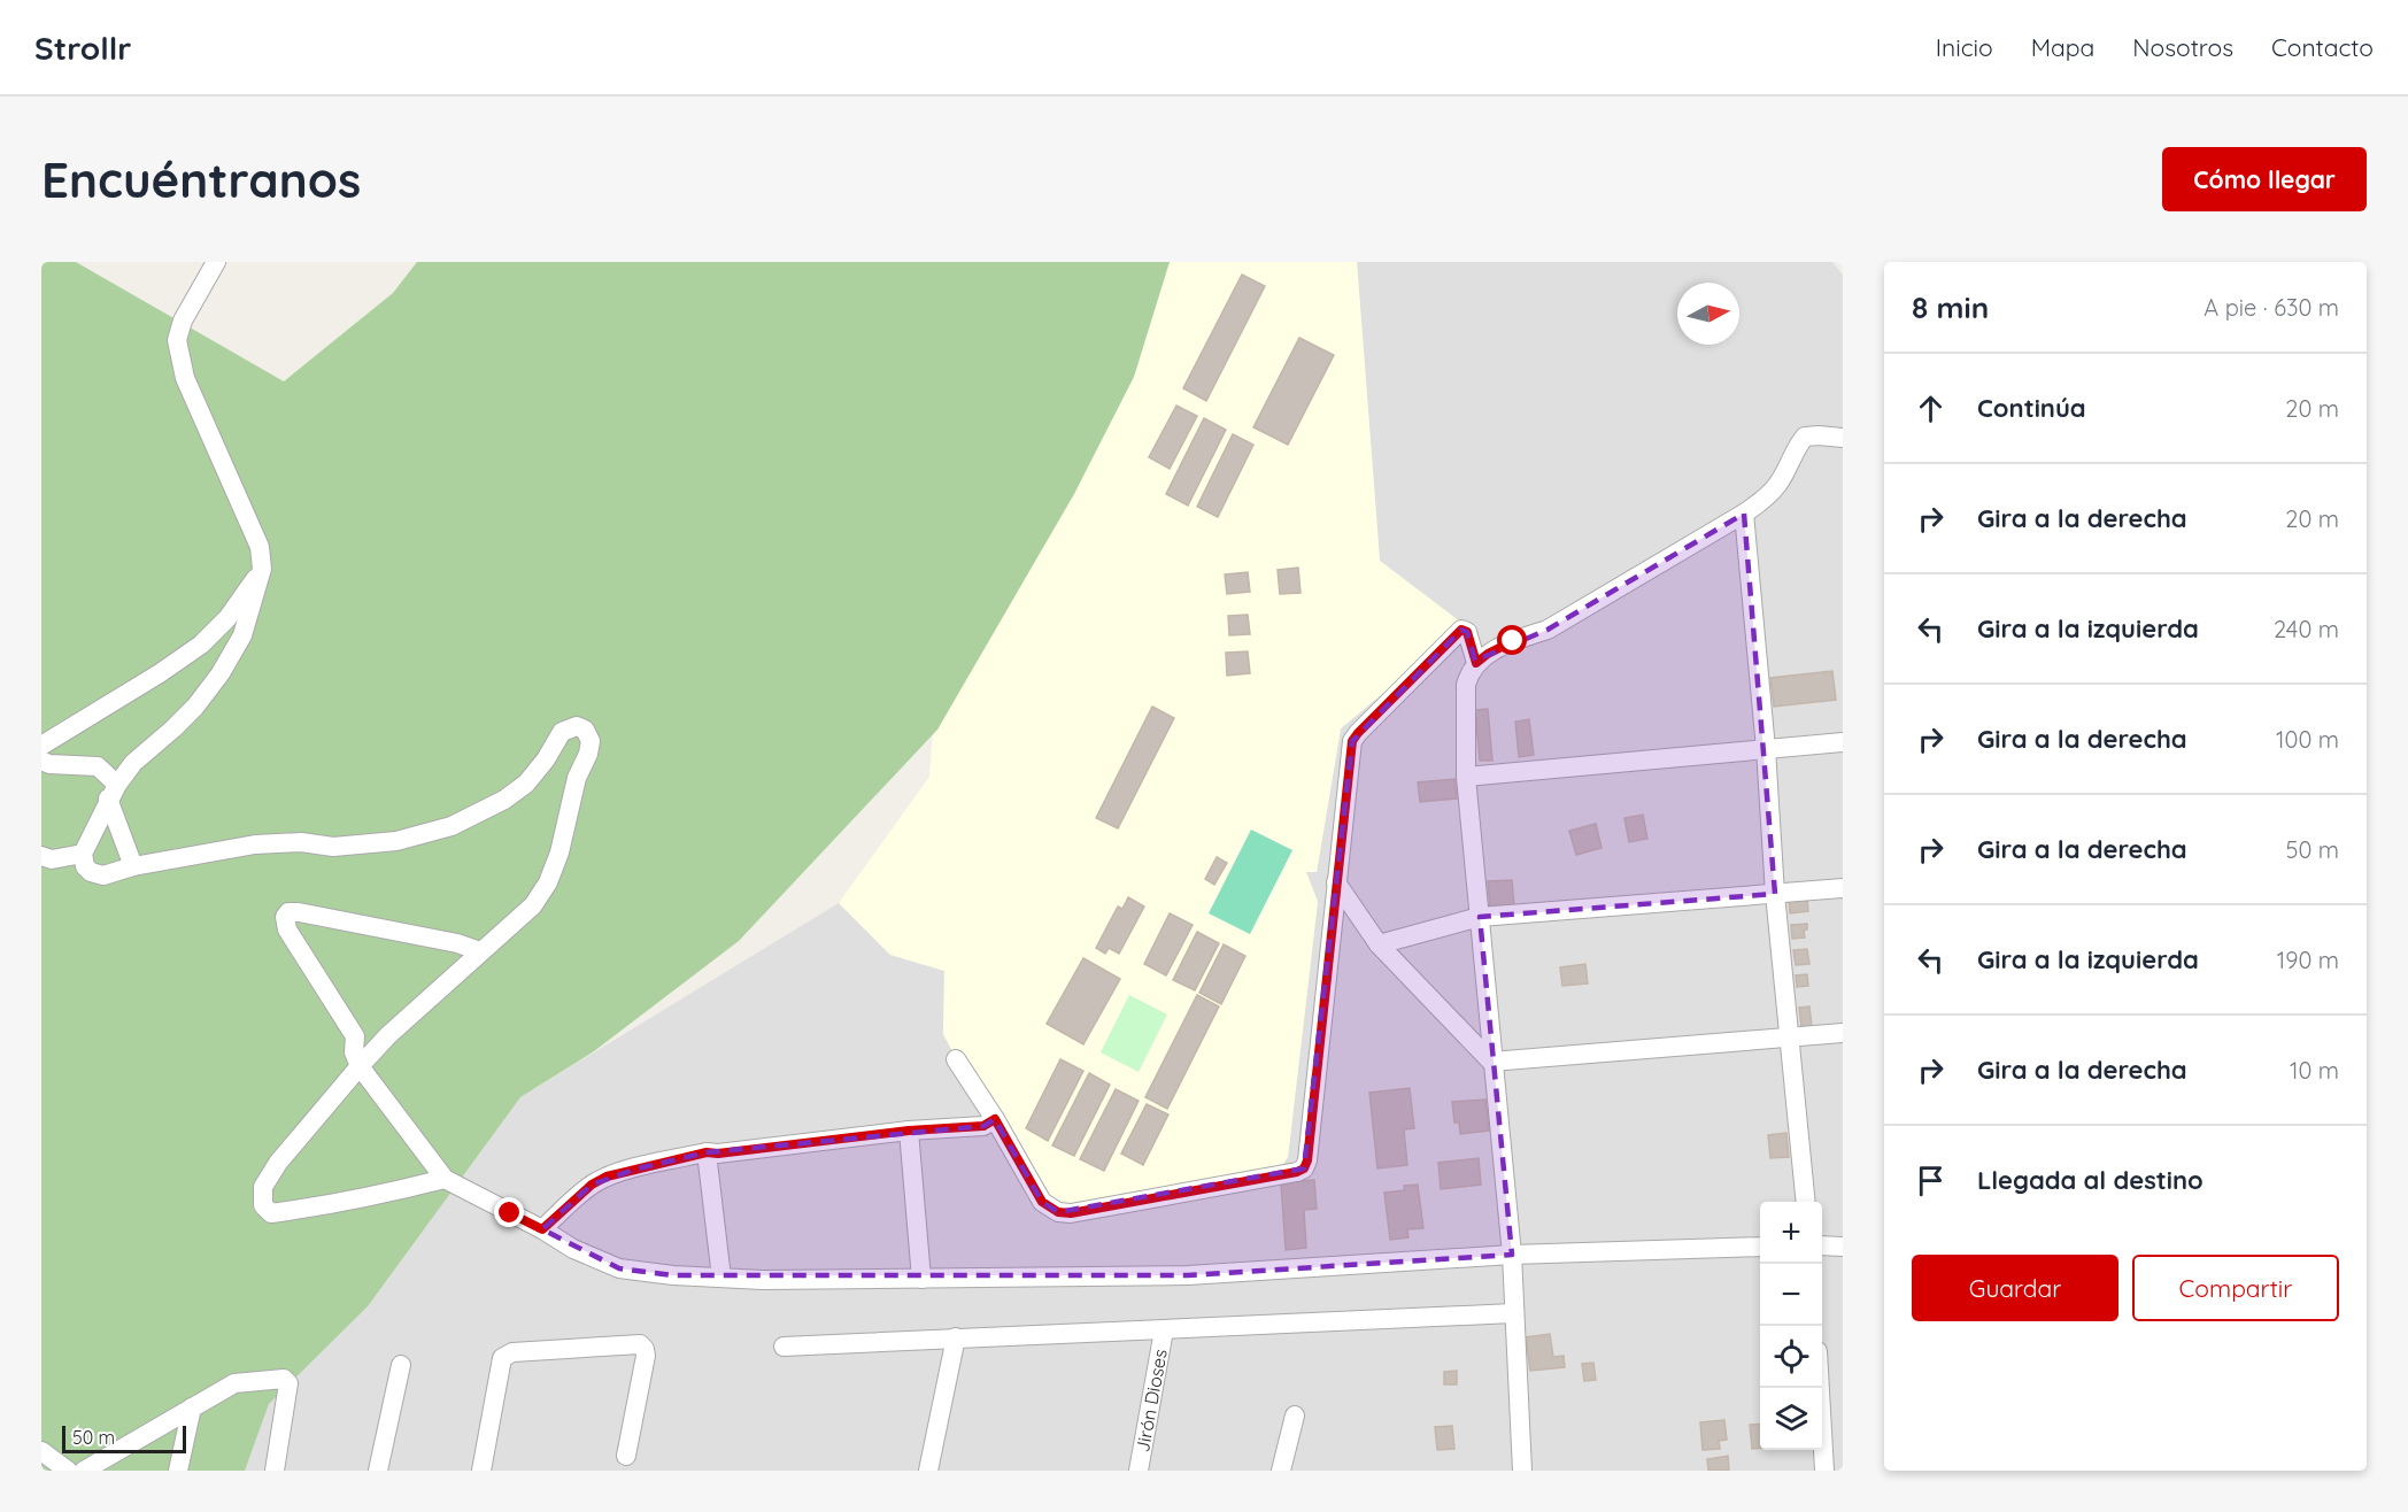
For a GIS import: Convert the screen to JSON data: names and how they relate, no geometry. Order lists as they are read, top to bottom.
{
  "streets": {
    "street": ["Jirón Dioses"]
  },
  "scale_bar": "50 m",
  "north": "right",
  "page": {
    "header": "Strollr",
    "nav": [
      "Inicio",
      "Mapa",
      "Nosotros",
      "Contacto"
    ],
    "buttons": [
      "Cómo llegar",
      ["Guardar", "Compartir"]
    ],
    "title": "Encuéntranos",
    "heading": ["8 min", "A pie · 630 m"],
    "list": [
      ["Continúa", "20 m"],
      ["Gira a la derecha", "20 m"],
      ["Gira a la izquierda", "240 m"],
      ["Gira a la derecha", "100 m"],
      ["Gira a la derecha", "50 m"],
      ["Gira a la izquierda", "190 m"],
      ["Gira a la derecha", "10 m"],
      "Llegada al destino"
    ],
    "map_buttons": ["+", "−"],
    "scale": "50 m"
  }
}
